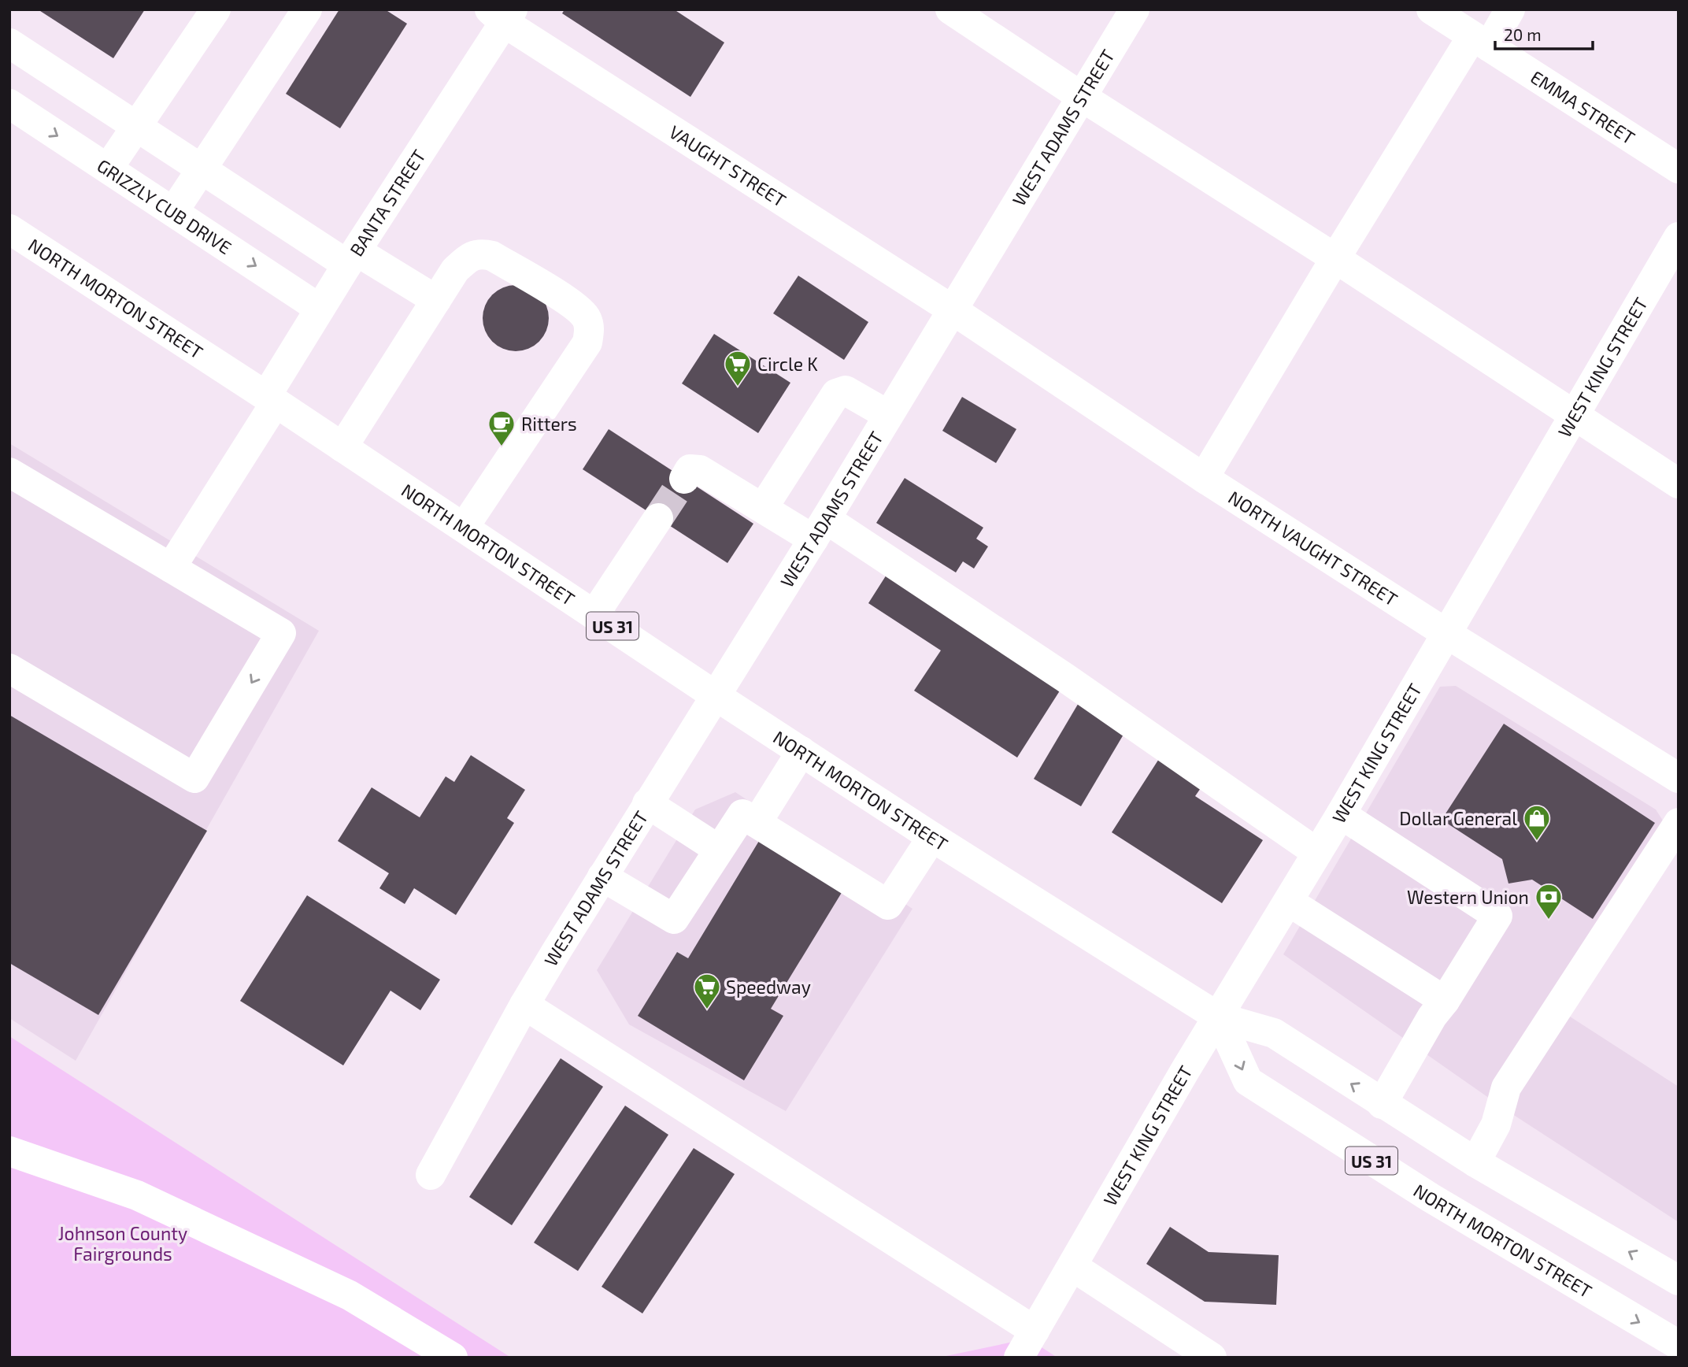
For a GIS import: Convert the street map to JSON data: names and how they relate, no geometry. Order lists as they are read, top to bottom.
{
  "streets": {
    "street": [
      "EMMA STREET",
      "WEST ADAMS STREET",
      "VAUGHT STREET",
      "BANTA STREET",
      "GRIZZLY CUB DRIVE",
      "NORTH MORTON STREET",
      "WEST KING STREET",
      "NORTH VAUGHT STREET",
      "US 31"
    ]
  },
  "crossings": [
    ["WEST ADAMS STREET", "VAUGHT STREET"],
    ["WEST ADAMS STREET", "NORTH MORTON STREET"],
    ["WEST ADAMS STREET", "NORTH VAUGHT STREET"],
    ["VAUGHT STREET", "BANTA STREET"],
    ["VAUGHT STREET", "NORTH VAUGHT STREET"],
    ["BANTA STREET", "GRIZZLY CUB DRIVE"],
    ["BANTA STREET", "NORTH MORTON STREET"],
    ["NORTH MORTON STREET", "WEST KING STREET"],
    ["WEST KING STREET", "NORTH VAUGHT STREET"]
  ],
  "parks": ["Johnson County Fairgrounds"],
  "places": {
    "supermarket": ["Circle K", "Speedway"],
    "cafe": ["Ritters"],
    "shop": ["Dollar General"],
    "bank": ["Western Union"]
  },
  "scale_bar": "20 m"
}
